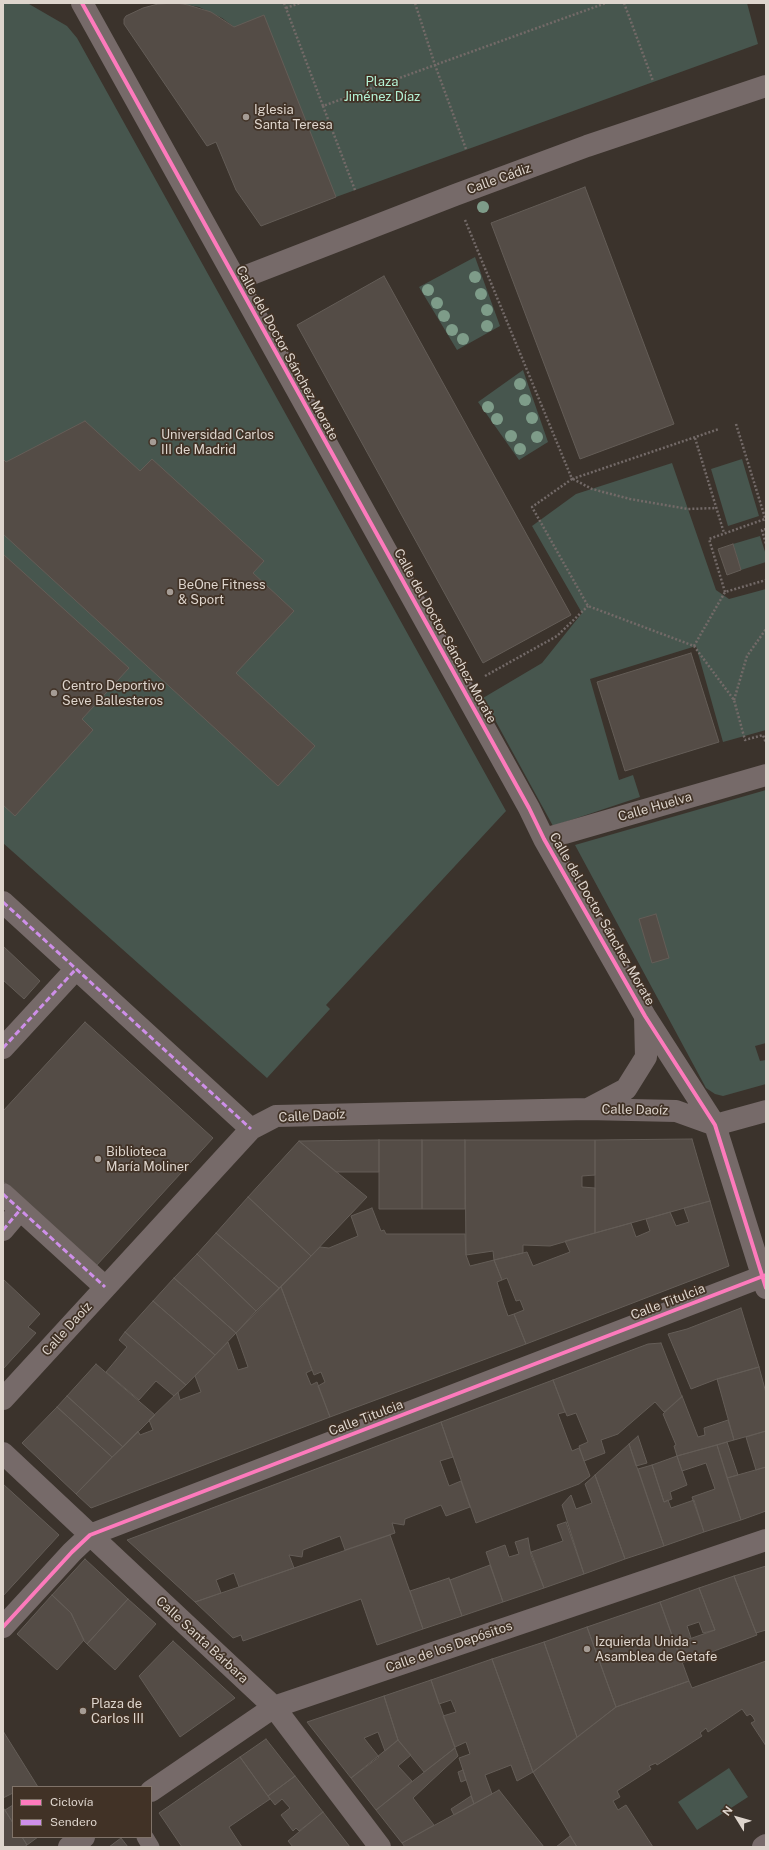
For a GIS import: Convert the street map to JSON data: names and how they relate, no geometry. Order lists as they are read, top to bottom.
{
  "streets": {
    "street": [
      "Calle Cádiz",
      "Calle del Doctor Sánchez Morate",
      "Calle Huelva",
      "Calle Daoíz",
      "Calle Titulcia",
      "Calle Santa Bárbara",
      "Calle de los Depósitos"
    ]
  },
  "crossings": [
    ["Calle Cádiz", "Calle del Doctor Sánchez Morate"],
    ["Calle del Doctor Sánchez Morate", "Calle Huelva"],
    ["Calle del Doctor Sánchez Morate", "Calle Daoíz"],
    ["Calle del Doctor Sánchez Morate", "Calle Titulcia"],
    ["Calle Titulcia", "Calle Santa Bárbara"],
    ["Calle Santa Bárbara", "Calle de los Depósitos"]
  ],
  "parks": ["Plaza Jiménez Díaz"],
  "places": [
    "Iglesia Santa Teresa",
    "Universidad Carlos III de Madrid",
    "BeOne Fitness & Sport",
    "Centro Deportivo Seve Ballesteros",
    "Biblioteca María Moliner",
    "Izquierda Unida - Asamblea de Getafe",
    "Plaza de Carlos III"
  ],
  "legend": ["Ciclovía", "Sendero"],
  "north": "top left"
}
